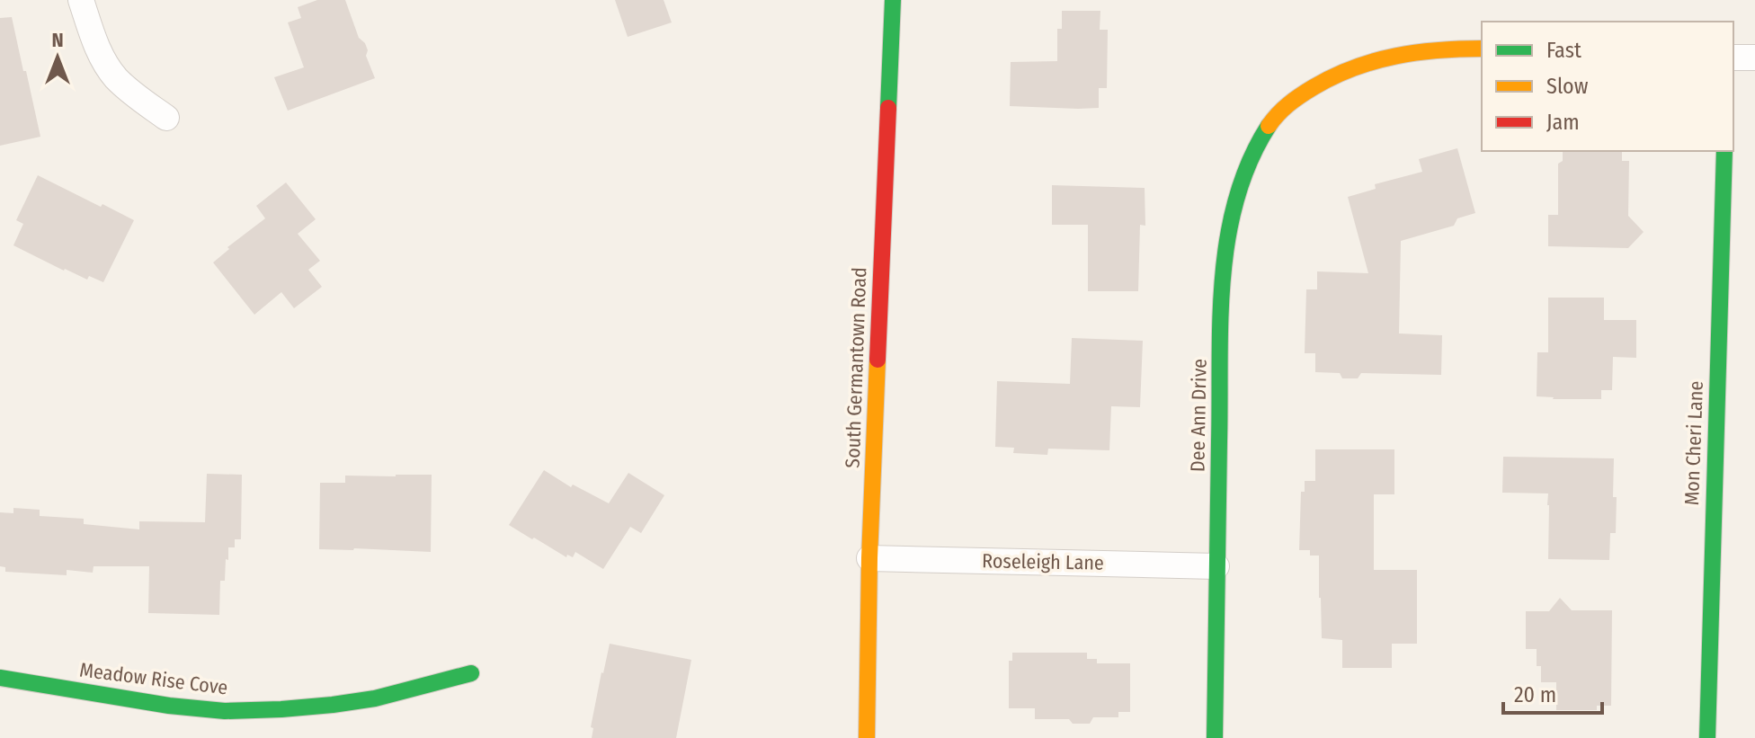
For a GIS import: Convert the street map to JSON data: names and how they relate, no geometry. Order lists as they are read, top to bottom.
{
  "streets": {
    "street": [
      "South Germantown Road",
      "Dee Ann Drive",
      "Mon Cheri Lane",
      "Roseleigh Lane",
      "Meadow Rise Cove"
    ]
  },
  "crossings": [
    ["South Germantown Road", "Roseleigh Lane"],
    ["Dee Ann Drive", "Roseleigh Lane"]
  ],
  "legend": ["Fast", "Slow", "Jam"],
  "scale_bar": "20 m",
  "north": "top"
}
